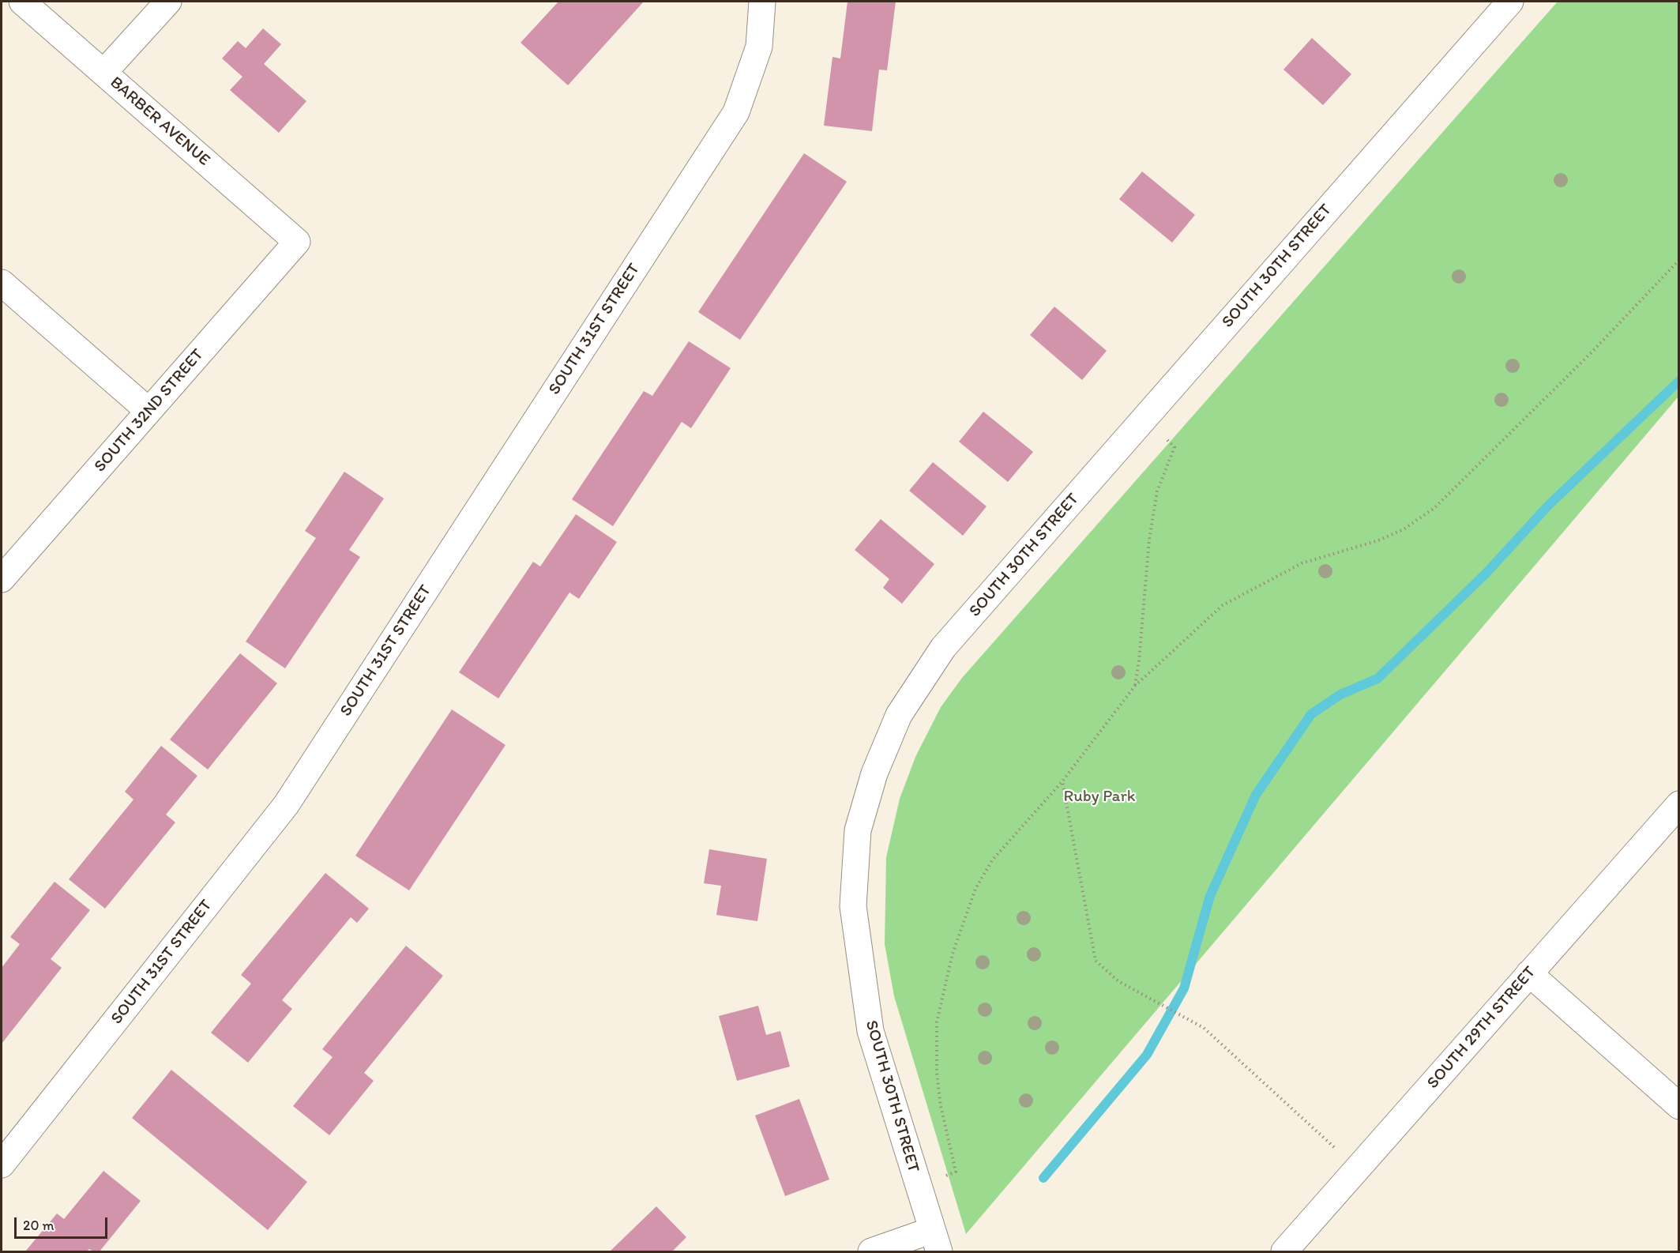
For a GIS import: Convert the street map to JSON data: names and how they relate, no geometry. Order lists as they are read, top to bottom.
{
  "streets": {
    "street": [
      "BARBER AVENUE",
      "SOUTH 30TH STREET",
      "SOUTH 31ST STREET",
      "SOUTH 32ND STREET",
      "SOUTH 29TH STREET"
    ]
  },
  "crossings": [
    ["BARBER AVENUE", "SOUTH 32ND STREET"]
  ],
  "parks": ["Ruby Park"],
  "scale_bar": "20 m"
}
